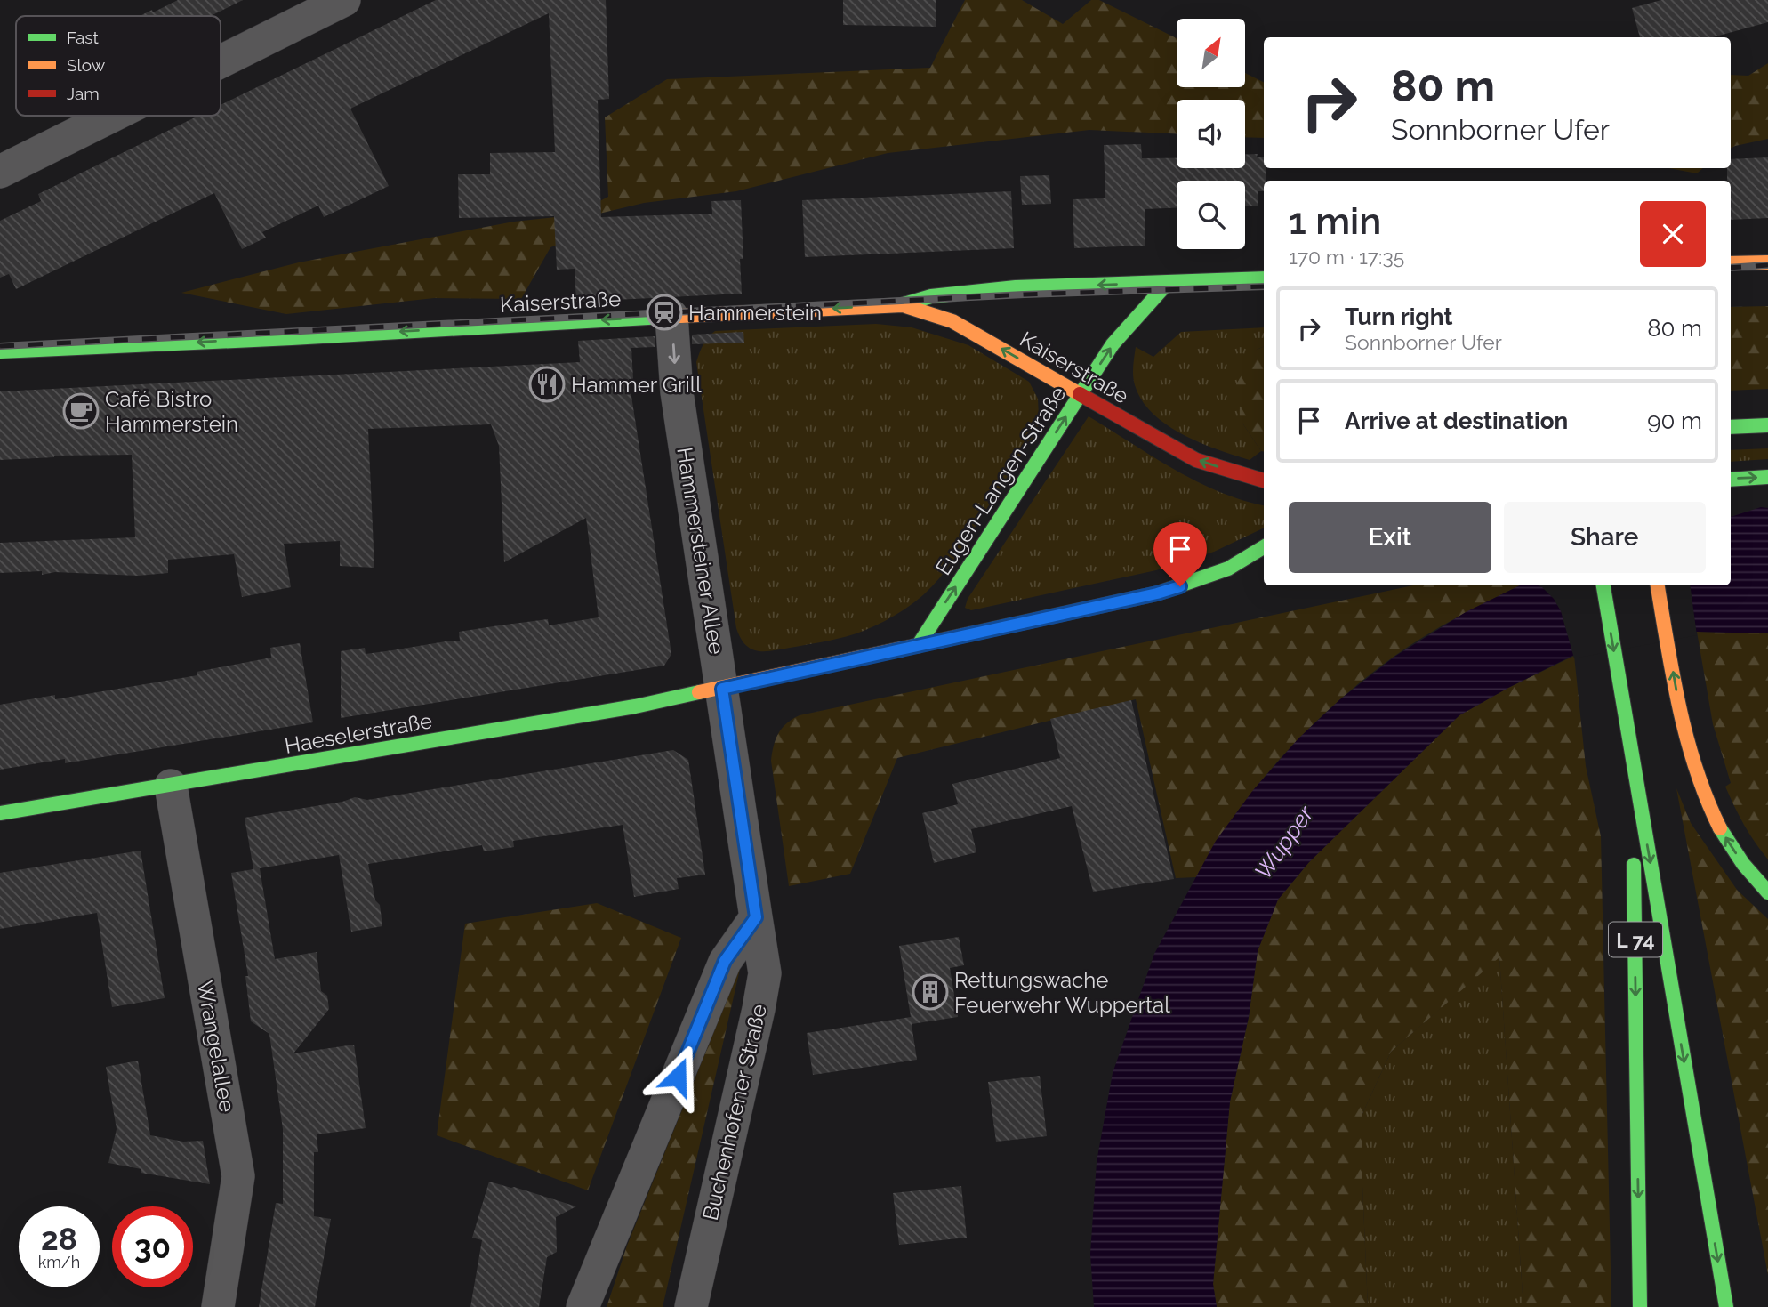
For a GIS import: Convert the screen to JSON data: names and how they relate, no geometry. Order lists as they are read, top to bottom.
{
  "streets": {
    "main road": [
      "Kaiserstraße",
      "Eugen-Langen-Straße",
      "Haeselerstraße",
      "L 74"
    ],
    "street": ["Hammersteiner Allee", "Wrangelallee", "Buchenhofener Straße"]
  },
  "crossings": [
    ["Kaiserstraße", "Eugen-Langen-Straße"],
    ["Kaiserstraße", "Hammersteiner Allee"],
    ["Eugen-Langen-Straße", "Haeselerstraße"],
    ["Hammersteiner Allee", "Haeselerstraße"],
    ["Hammersteiner Allee", "Buchenhofener Straße"],
    ["Haeselerstraße", "Wrangelallee"]
  ],
  "one_way": ["Kaiserstraße", "Eugen-Langen-Straße", "Hammersteiner Allee"],
  "water": ["Wupper"],
  "places": {
    "station": ["Hammerstein"],
    "restaurant": ["Hammer Grill"],
    "cafe": ["Café Bistro Hammerstein"],
    "building": ["Rettungswache Feuerwehr Wuppertal"]
  },
  "legend": ["Fast", "Slow", "Jam"],
  "north": "top right",
  "page": {
    "turn": ["80 m", "Sonnborner Ufer"],
    "heading": ["1 min", "170 m · 17:35"],
    "list": [
      {
        "name": "Turn right",
        "note": "Sonnborner Ufer",
        "value": "80 m"
      },
      {
        "name": "Arrive at destination",
        "value": "90 m"
      }
    ],
    "buttons": ["Exit", "Share"],
    "speed": "28 km/h",
    "limit": "30"
  }
}
